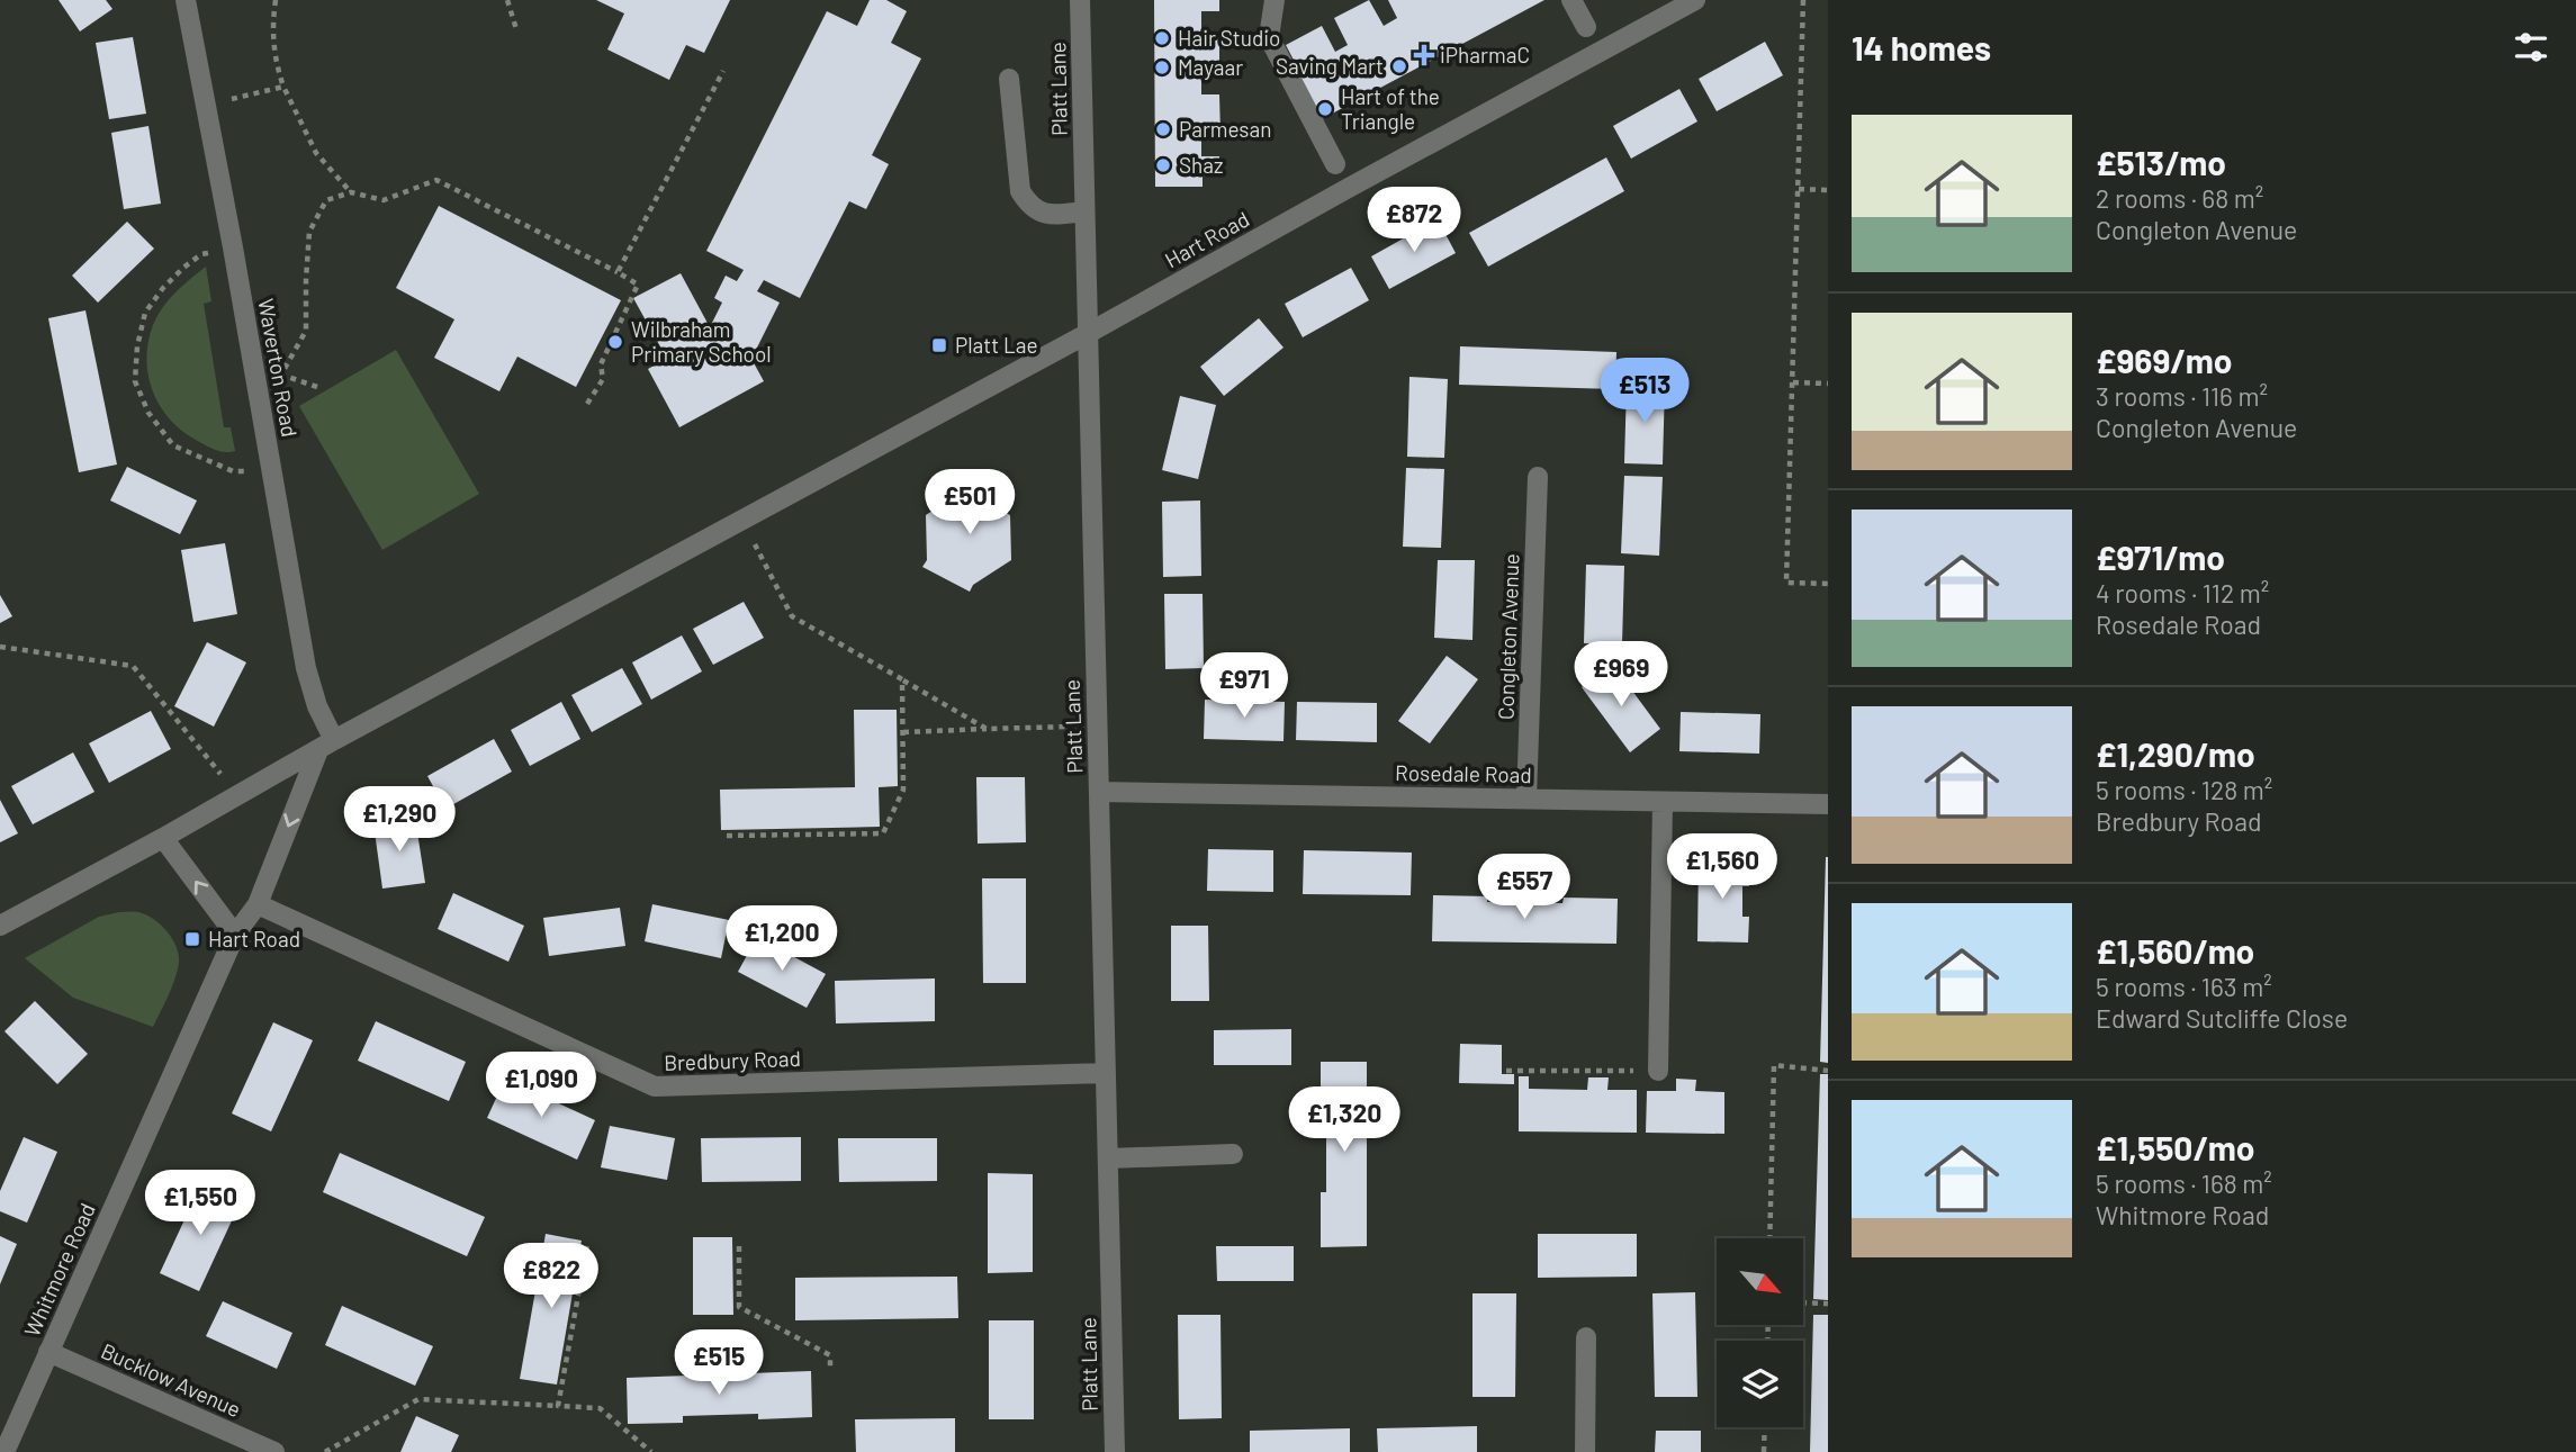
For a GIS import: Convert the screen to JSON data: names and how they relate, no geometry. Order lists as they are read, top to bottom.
{
  "streets": {
    "street": [
      "Platt Lane",
      "Hart Road",
      "Waverton Road",
      "Congleton Avenue",
      "Rosedale Road",
      "Bredbury Road",
      "Whitmore Road",
      "Bucklow Avenue"
    ]
  },
  "crossings": [
    ["Platt Lane", "Hart Road"],
    ["Platt Lane", "Rosedale Road"],
    ["Platt Lane", "Bredbury Road"],
    ["Hart Road", "Waverton Road"],
    ["Hart Road", "Whitmore Road"],
    ["Waverton Road", "Whitmore Road"],
    ["Congleton Avenue", "Rosedale Road"],
    ["Bredbury Road", "Whitmore Road"],
    ["Whitmore Road", "Bucklow Avenue"]
  ],
  "places": {
    "other": [
      "Hair Studio",
      "Saving Mart",
      "Mayaar",
      "Hart of the Triangle",
      "Parmesan",
      "Shaz",
      "Wilbraham Primary School"
    ],
    "health": ["iPharmaC"],
    "transit": ["Platt Lae", "Hart Road"]
  },
  "north": "bottom right",
  "page": {
    "heading": "14 homes",
    "list": [
      {
        "name": "£513/mo",
        "note": "2 rooms · 68 m² · Congleton Avenue"
      },
      {
        "name": "£969/mo",
        "note": "3 rooms · 116 m² · Congleton Avenue"
      },
      {
        "name": "£971/mo",
        "note": "4 rooms · 112 m² · Rosedale Road"
      },
      {
        "name": "£1,290/mo",
        "note": "5 rooms · 128 m² · Bredbury Road"
      },
      {
        "name": "£1,560/mo",
        "note": "5 rooms · 163 m² · Edward Sutcliffe Close"
      },
      {
        "name": "£1,550/mo",
        "note": "5 rooms · 168 m² · Whitmore Road"
      }
    ],
    "price": [
      "£872",
      "£513",
      "£501",
      "£969",
      "£971",
      "£1,290",
      "£1,560",
      "£557",
      "£1,200",
      "£1,090",
      "£1,320",
      "£1,550",
      "£822",
      "£515"
    ]
  }
}
